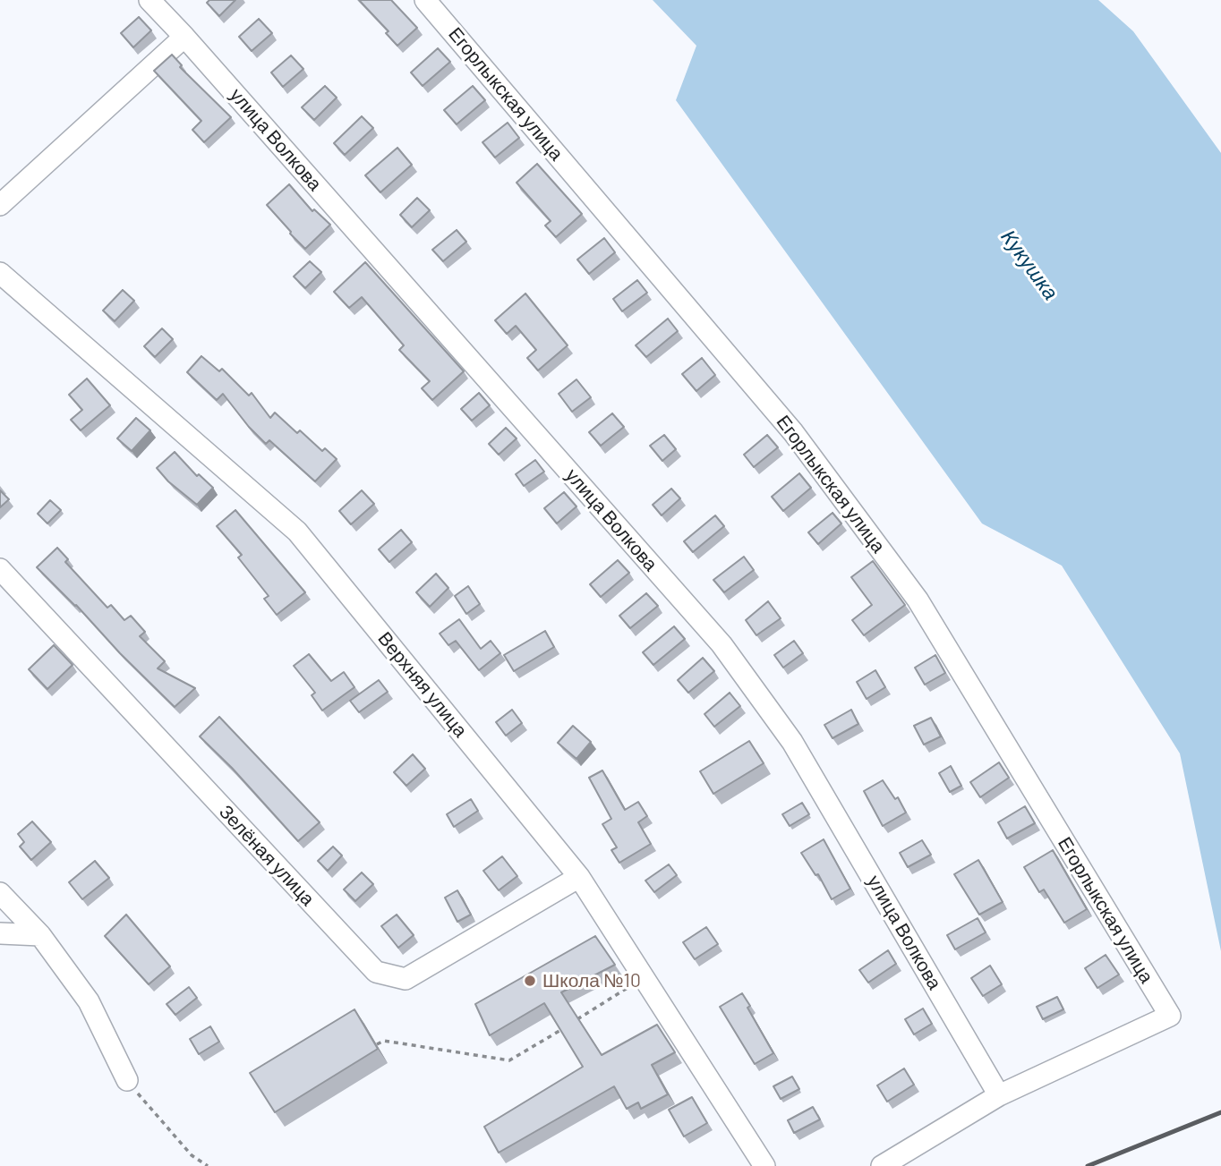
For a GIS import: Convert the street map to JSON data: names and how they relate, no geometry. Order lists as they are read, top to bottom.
{
  "streets": {
    "street": [
      "Егорлыкская улица",
      "улица Волкова",
      "Верхняя улица",
      "Зелёная улица"
    ]
  },
  "crossings": [
    ["Егорлыкская улица", "улица Волкова"],
    ["Верхняя улица", "Зелёная улица"]
  ],
  "water": ["Кукушка"],
  "places": ["Школа №10"]
}
